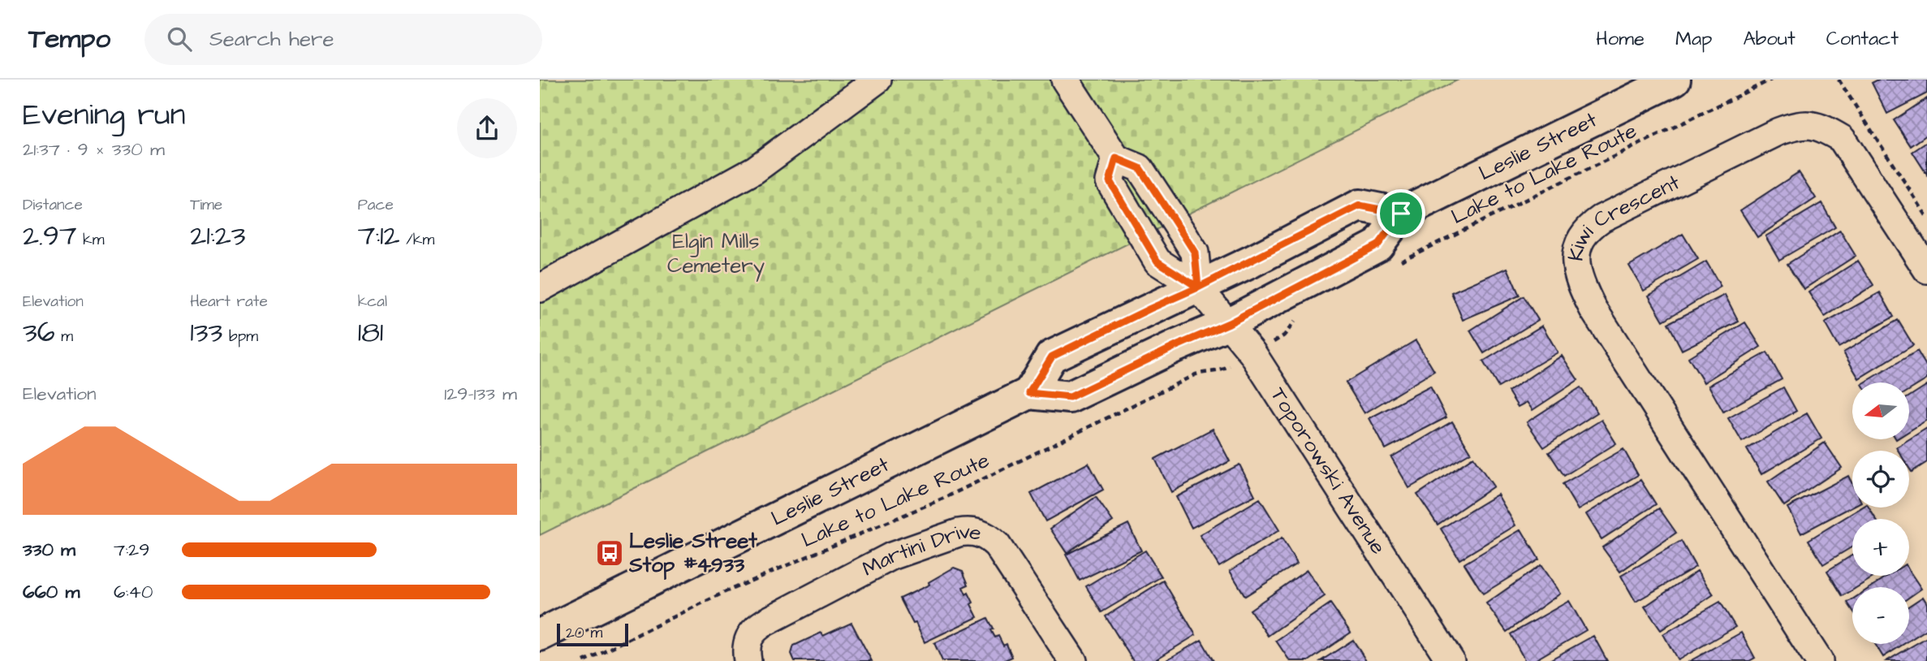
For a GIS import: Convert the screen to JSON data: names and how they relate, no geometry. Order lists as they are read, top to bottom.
{
  "streets": {
    "main road": ["Leslie Street"],
    "street": ["Kiwi Crescent", "Toporowski Avenue", "Martini Drive"],
    "path": ["Lake to Lake Route"]
  },
  "crossings": [
    ["Leslie Street", "Toporowski Avenue"]
  ],
  "parks": ["Elgin Mills Cemetery"],
  "places": {
    "bus stop": ["Leslie Street Stop #4933"]
  },
  "scale_bar": "20 m",
  "north": "left",
  "page": {
    "header": "Tempo",
    "search": "Search here",
    "nav": [
      "Home",
      "Map",
      "About",
      "Contact"
    ],
    "heading": ["Evening run", "21:37 · 9 × 330 m"],
    "stats": [
      ["Distance", "2.97 km"],
      ["Time", "21:23"],
      ["Pace", "7:12 /km"],
      ["Elevation", "36 m"],
      ["Heart rate", "133 bpm"],
      ["kcal", "181"]
    ],
    "chart": ["Elevation", "129–133 m"],
    "map_buttons": ["+", "−"],
    "list": [
      {
        "name": "330 m",
        "note": "7:29"
      },
      {
        "name": "660 m",
        "note": "6:40"
      }
    ],
    "scale": "20 m"
  }
}
